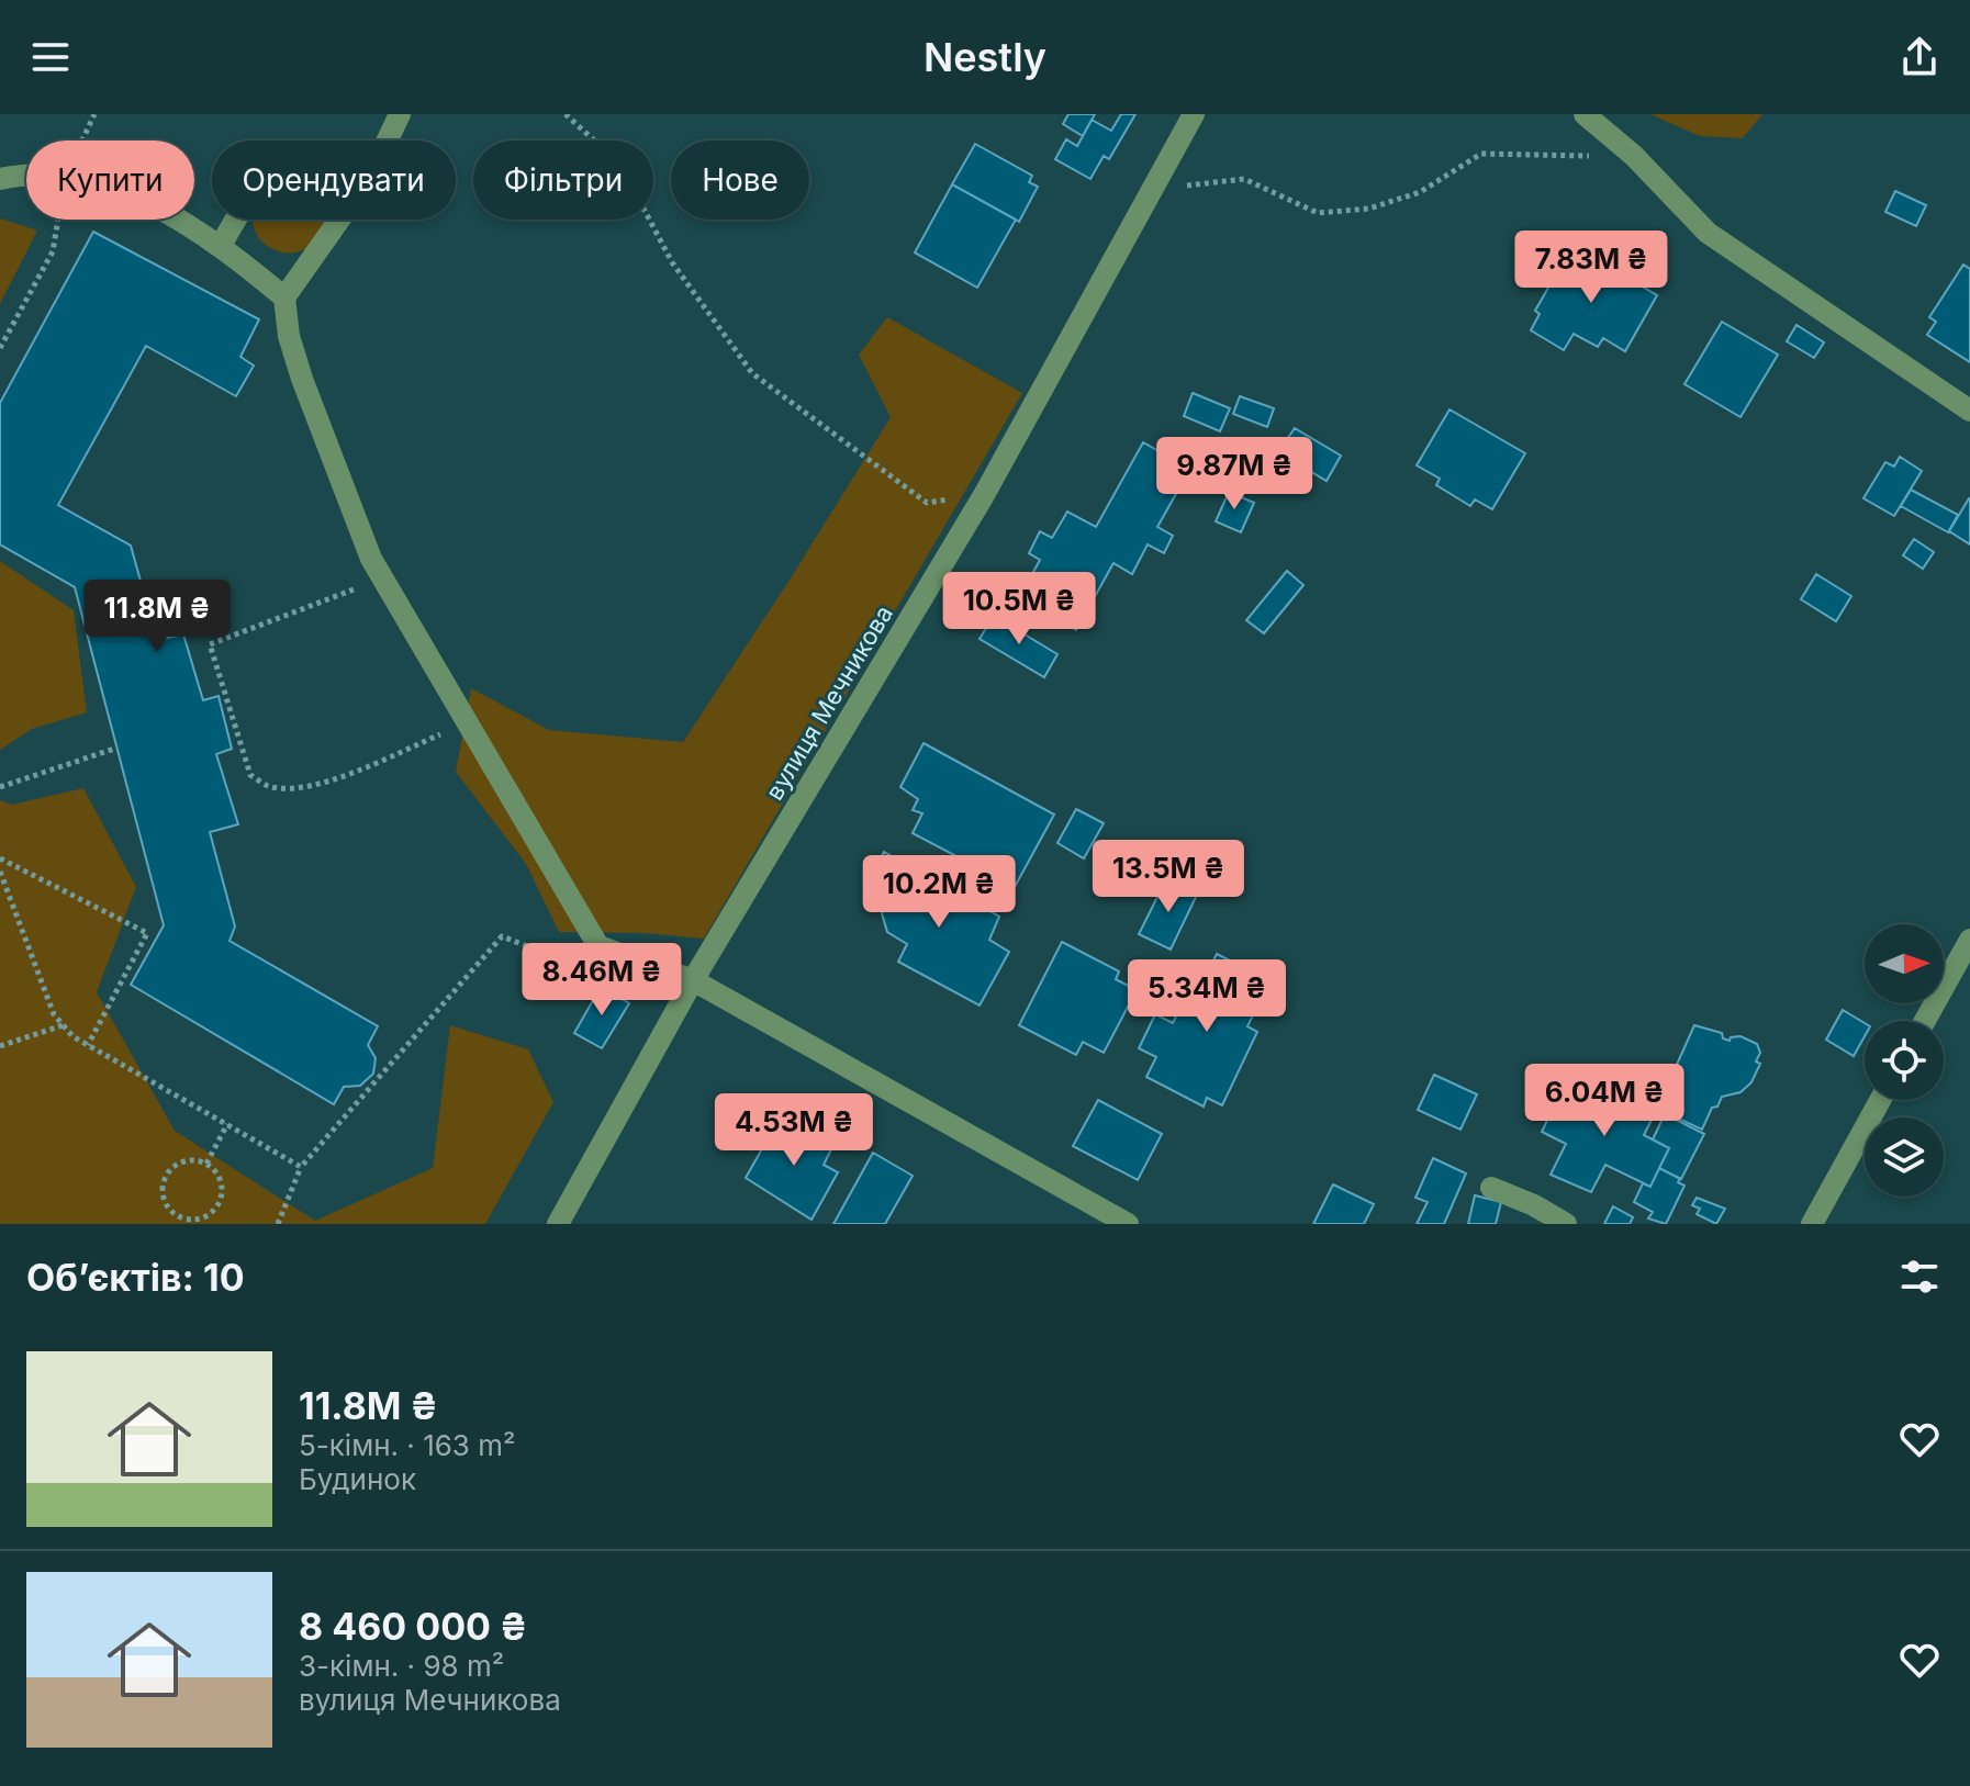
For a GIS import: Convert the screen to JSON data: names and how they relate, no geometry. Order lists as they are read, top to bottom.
{
  "streets": {
    "street": ["вулиця Мечникова"]
  },
  "north": "right",
  "page": {
    "header": "Nestly",
    "chip": [
      "Купити",
      "Орендувати",
      "Фільтри",
      "Нове"
    ],
    "price": [
      "7.83M ₴",
      "9.87M ₴",
      "10.5M ₴",
      "11.8M ₴",
      "13.5M ₴",
      "10.2M ₴",
      "8.46M ₴",
      "5.34M ₴",
      "6.04M ₴",
      "4.53M ₴"
    ],
    "heading": "Об’єктів: 10",
    "list": [
      {
        "name": "11.8M ₴",
        "note": "5-кімн. · 163 m² · Будинок"
      },
      {
        "name": "8 460 000 ₴",
        "note": "3-кімн. · 98 m² · вулиця Мечникова"
      }
    ]
  }
}
